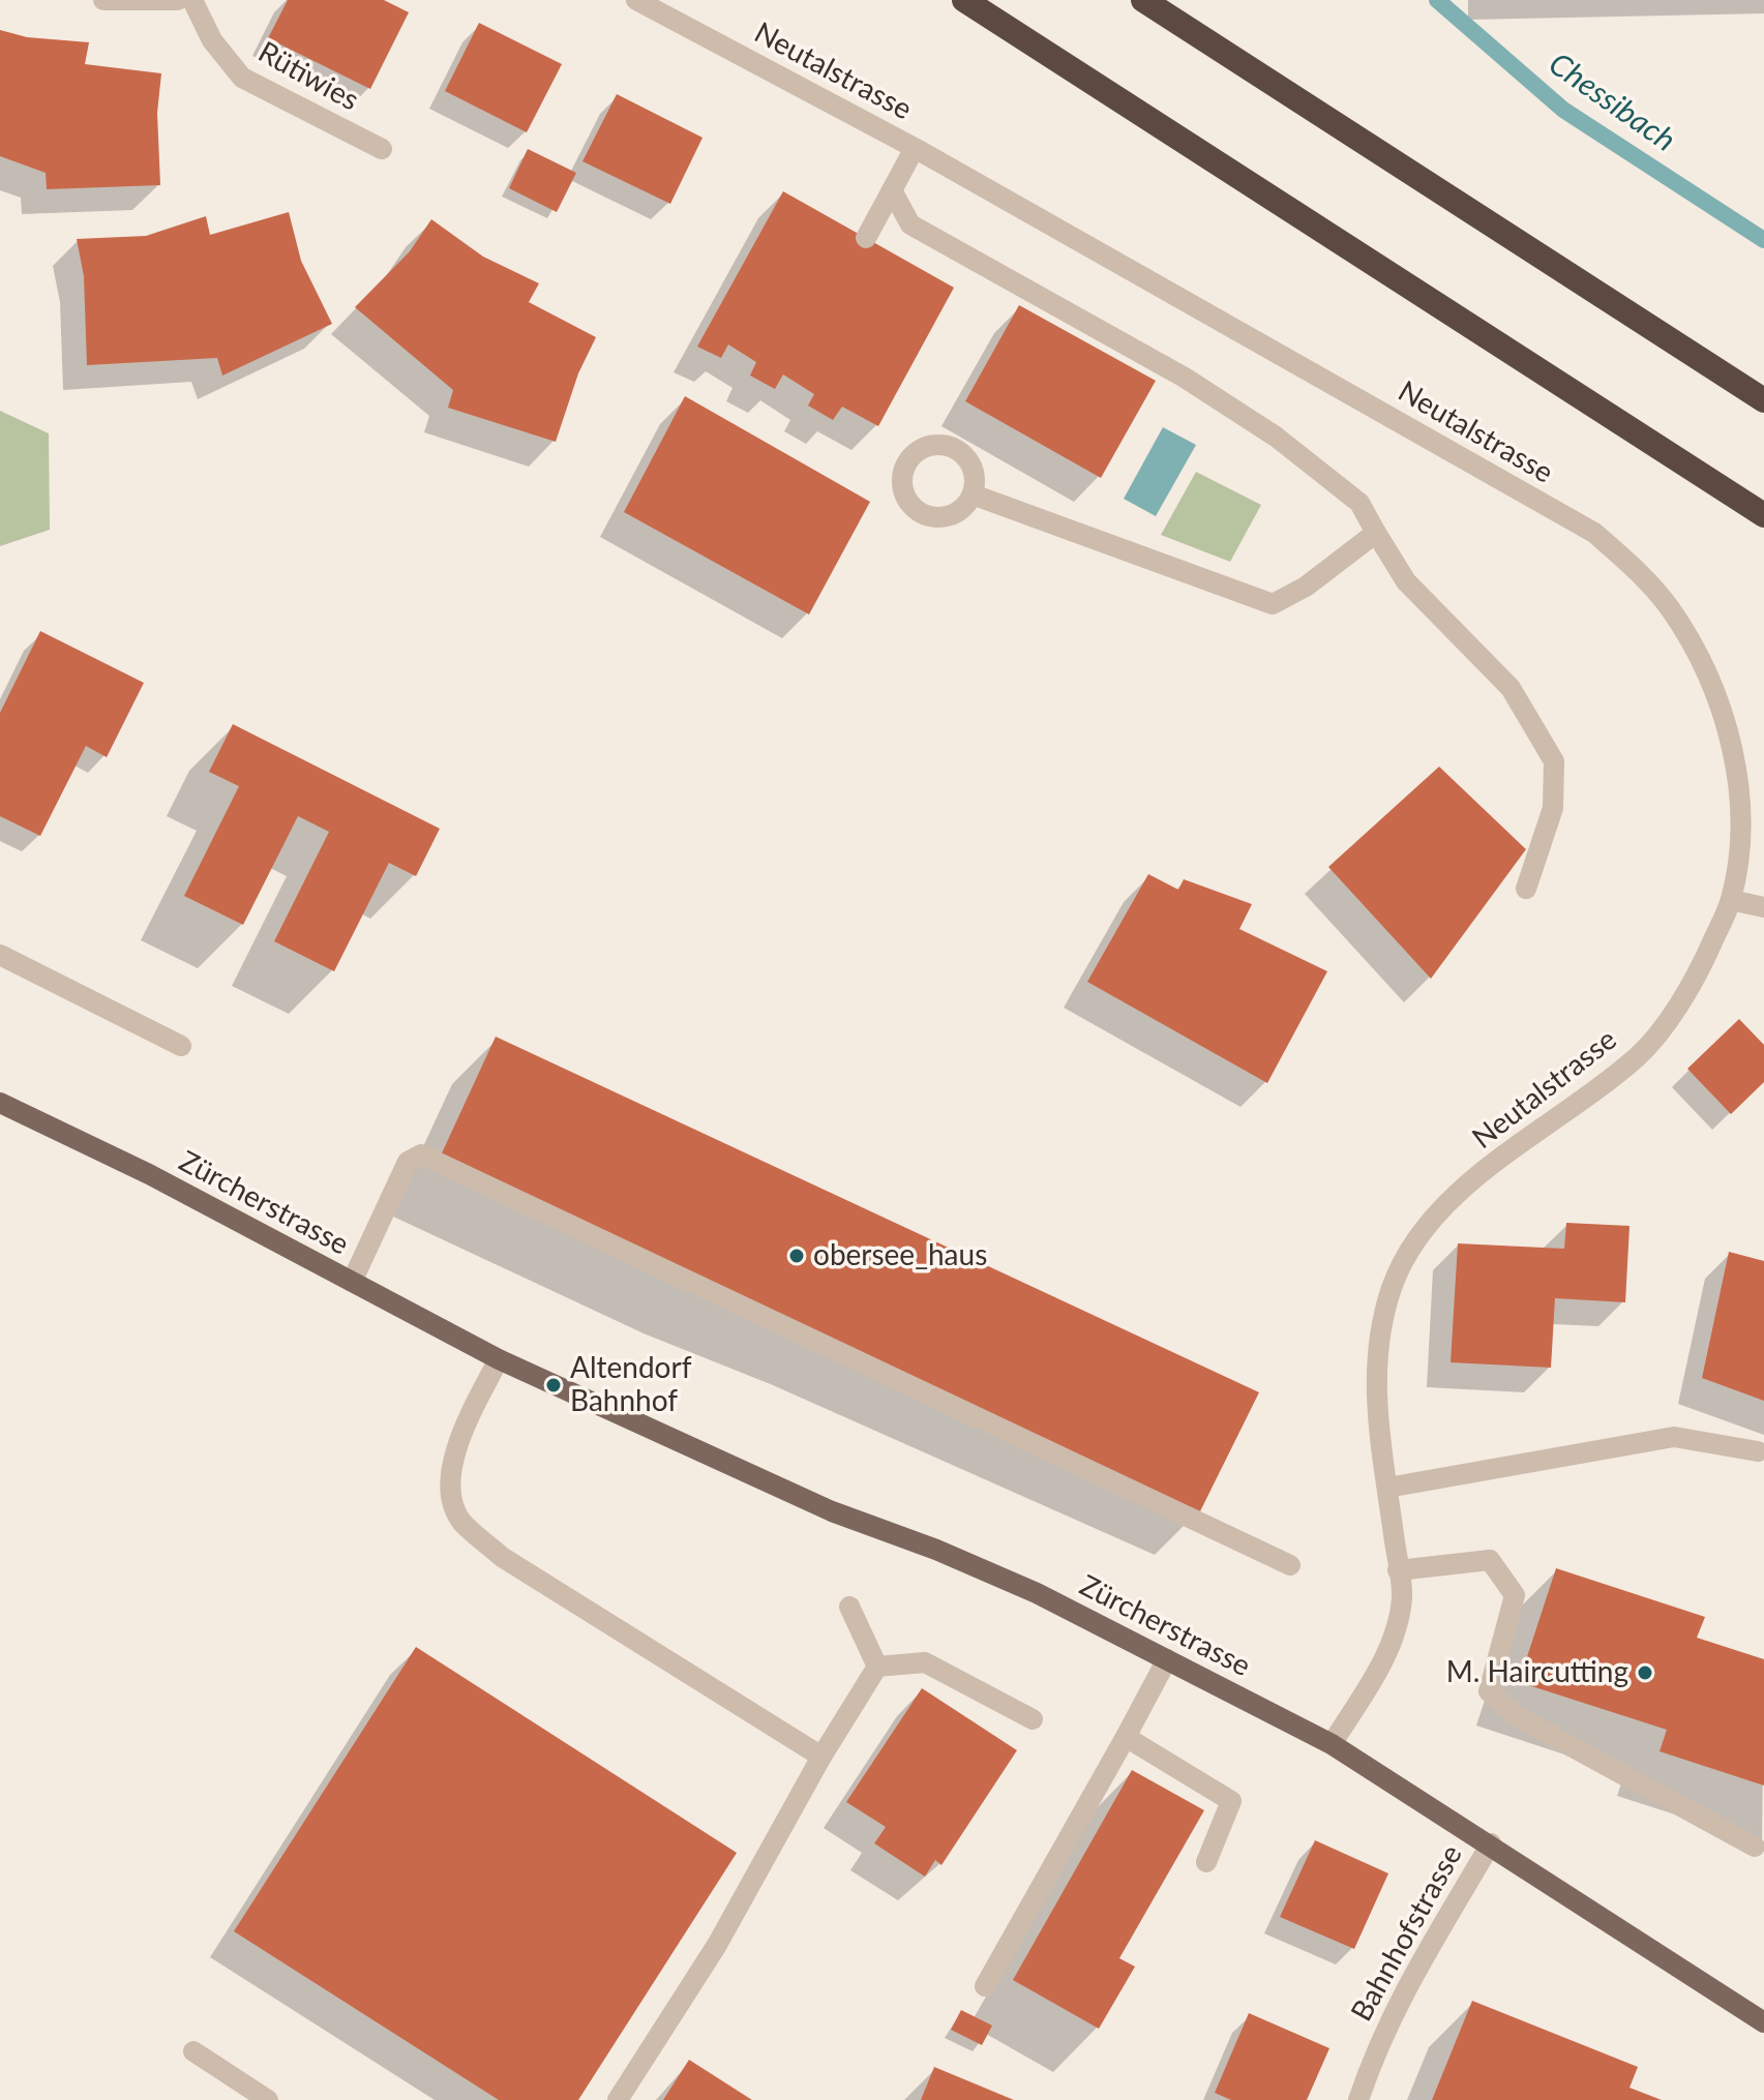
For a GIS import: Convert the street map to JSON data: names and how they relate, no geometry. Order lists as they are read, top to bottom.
{
  "streets": {
    "main road": ["Zürcherstrasse"],
    "street": ["Neutalstrasse", "Rütiwies", "Bahnhofstrasse"]
  },
  "crossings": [
    ["Neutalstrasse", "Zürcherstrasse"],
    ["Zürcherstrasse", "Bahnhofstrasse"]
  ],
  "water": ["Chessibach"],
  "places": ["obersee_haus", "Altendorf Bahnhof", "M. Haircutting"]
}
